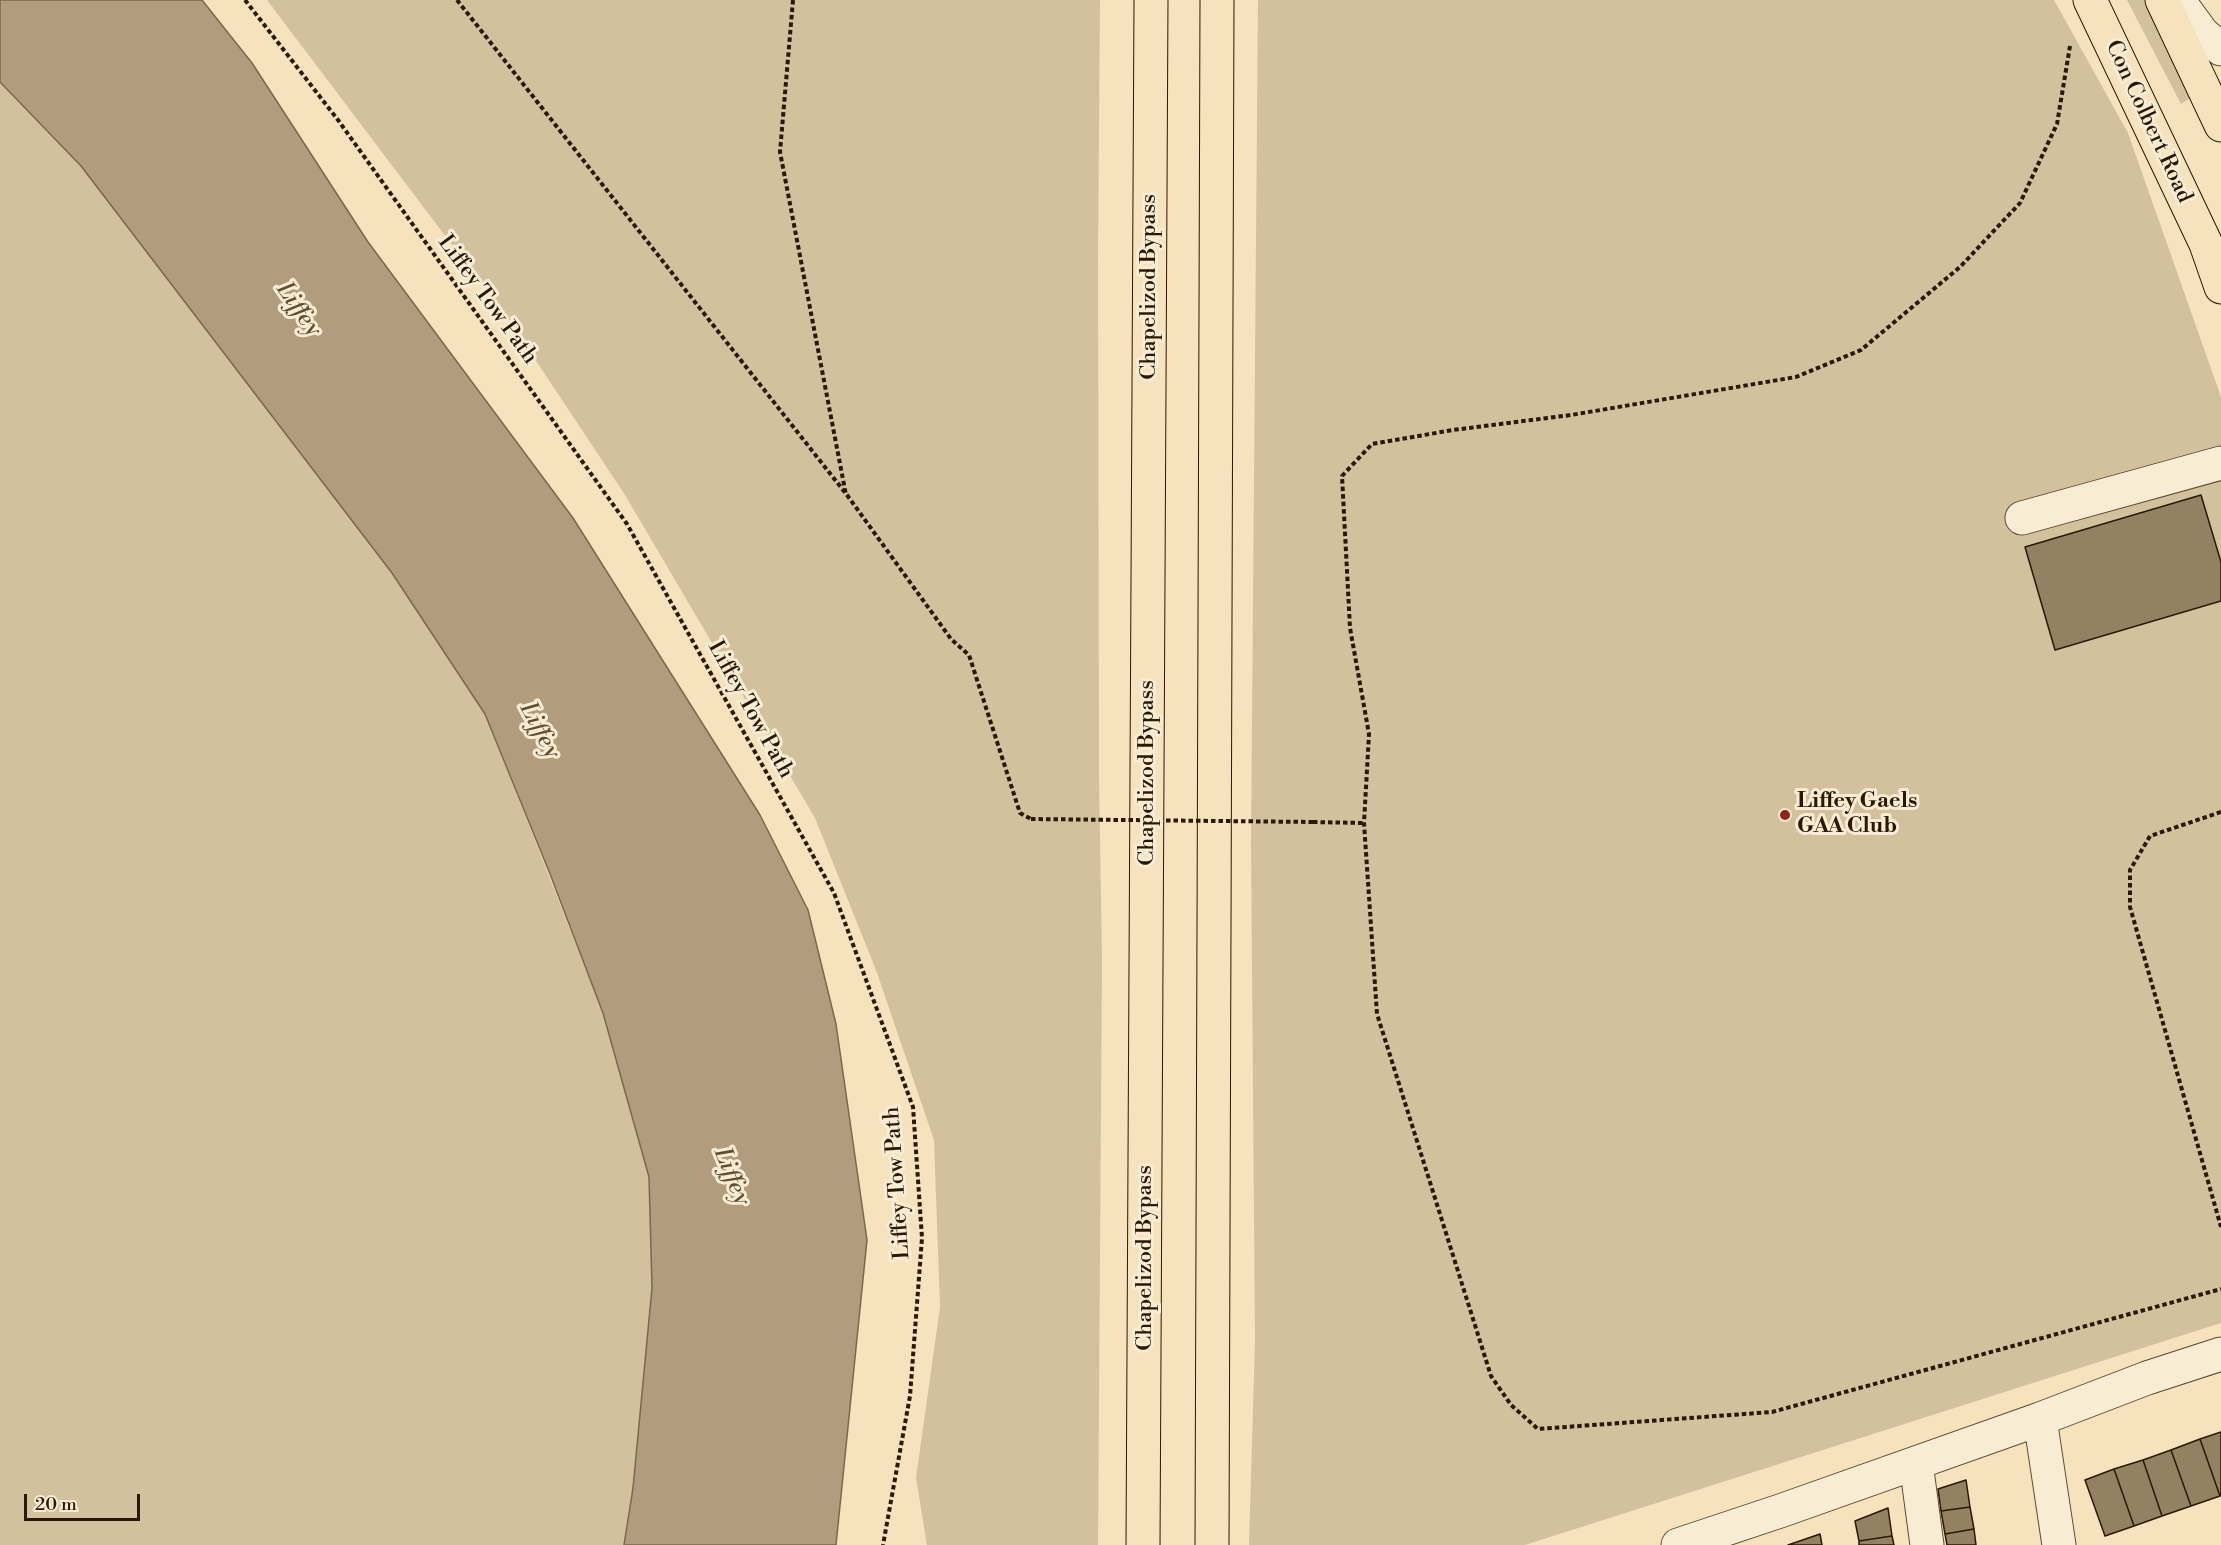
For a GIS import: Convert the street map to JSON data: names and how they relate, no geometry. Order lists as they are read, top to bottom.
{
  "streets": {
    "main road": ["Con Colbert Road", "Chapelizod Bypass"],
    "path": ["Liffey Tow Path"]
  },
  "water": ["Liffey"],
  "places": ["Liffey Gaels GAA Club"],
  "scale_bar": "20 m"
}
